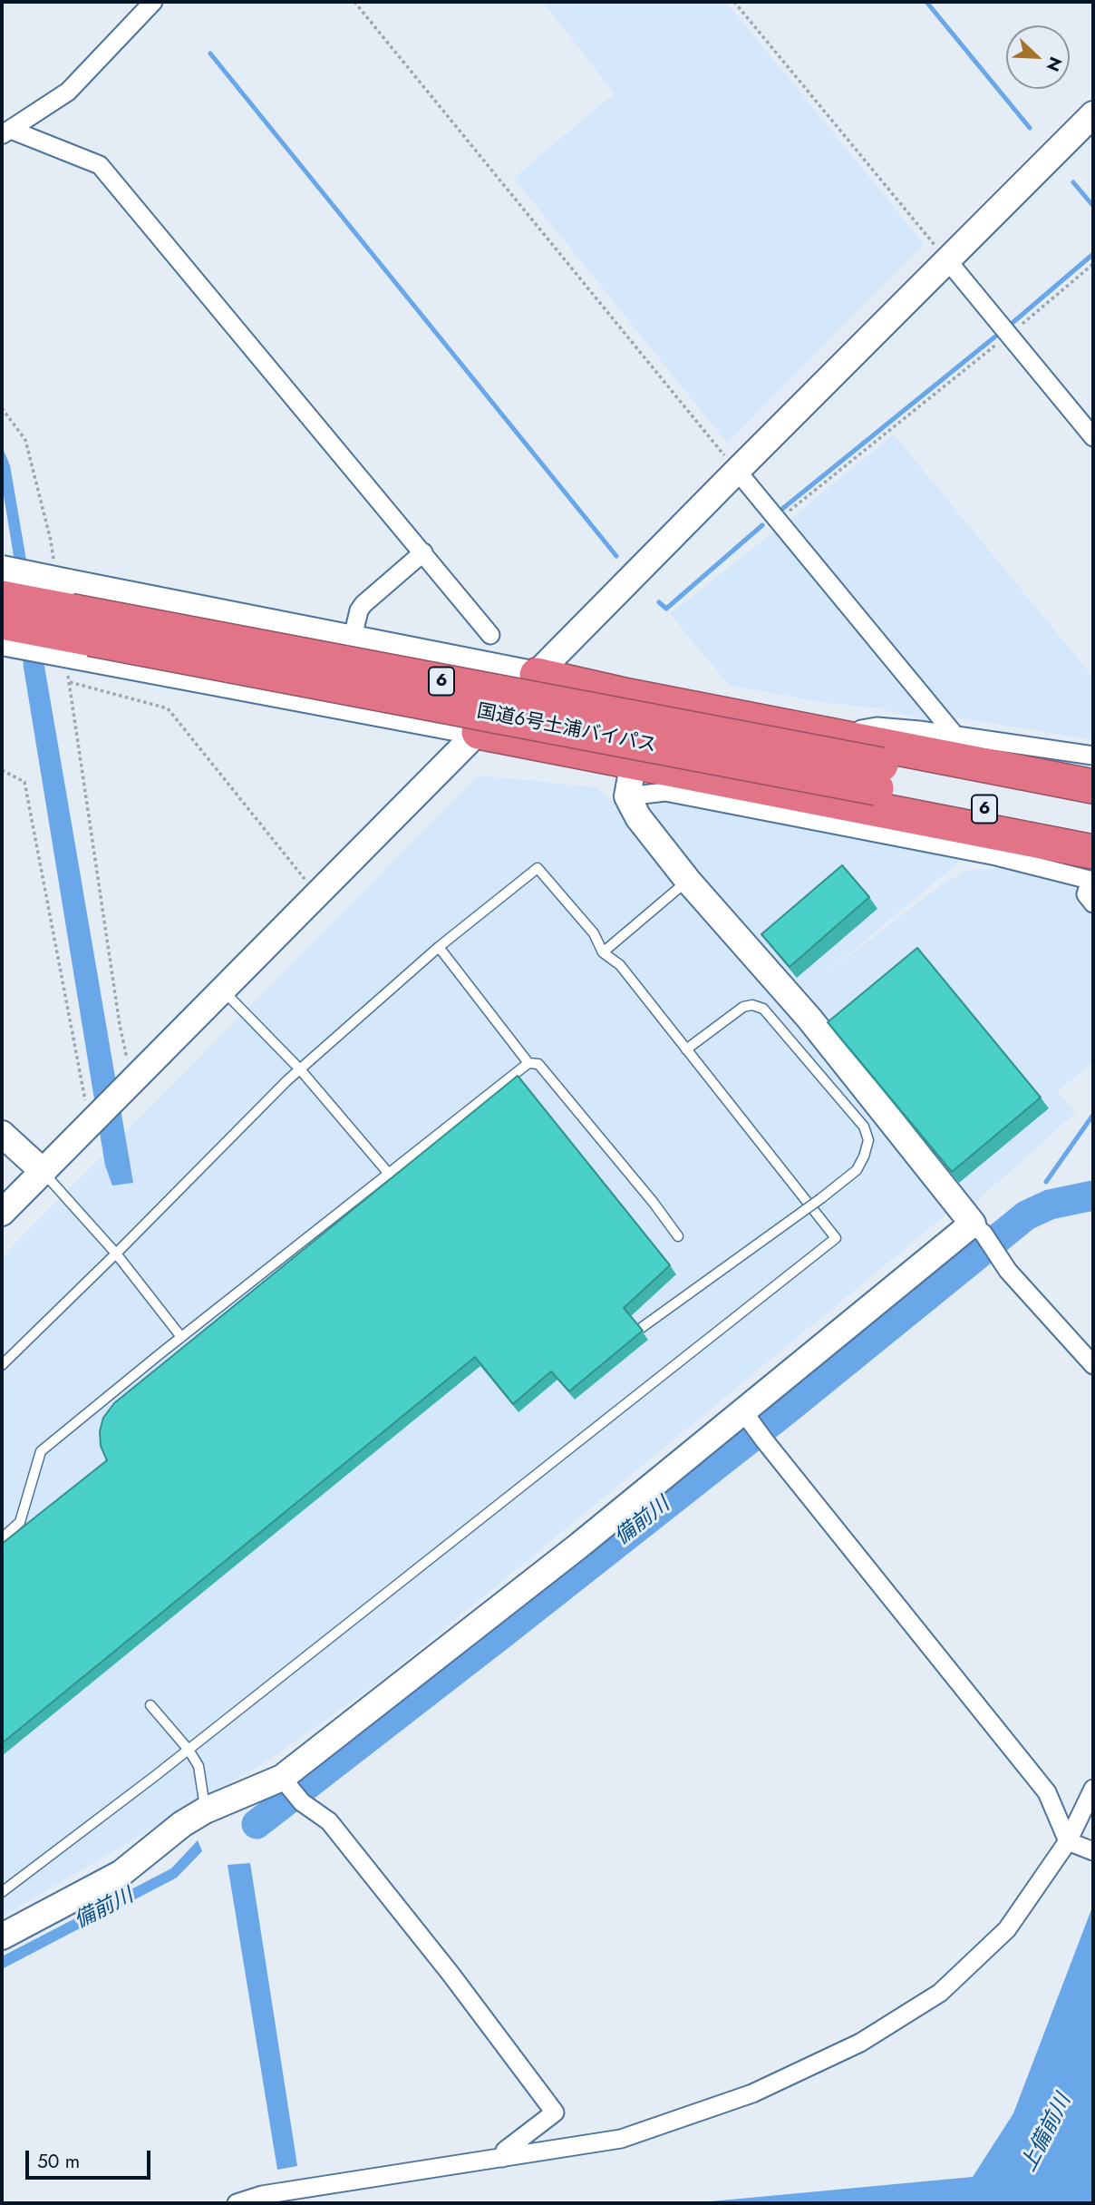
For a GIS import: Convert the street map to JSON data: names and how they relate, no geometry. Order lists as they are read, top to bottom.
{
  "streets": {
    "highway": ["6", "国道6号土浦バイパス"]
  },
  "water": ["備前川", "上備前川"],
  "scale_bar": "50 m",
  "north": "bottom right"
}
